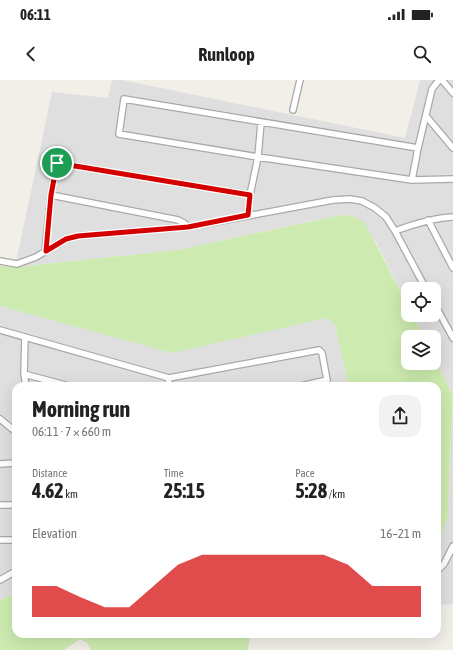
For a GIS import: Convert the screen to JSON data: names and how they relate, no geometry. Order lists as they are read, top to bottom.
{
  "page": {
    "status": "06:11",
    "header": "Runloop",
    "heading": ["Morning run", "06:11 · 7 × 660 m"],
    "stats": [
      ["Distance", "4.62 km"],
      ["Time", "25:15"],
      ["Pace", "5:28 /km"]
    ],
    "chart": ["Elevation", "16–21 m"]
  }
}
